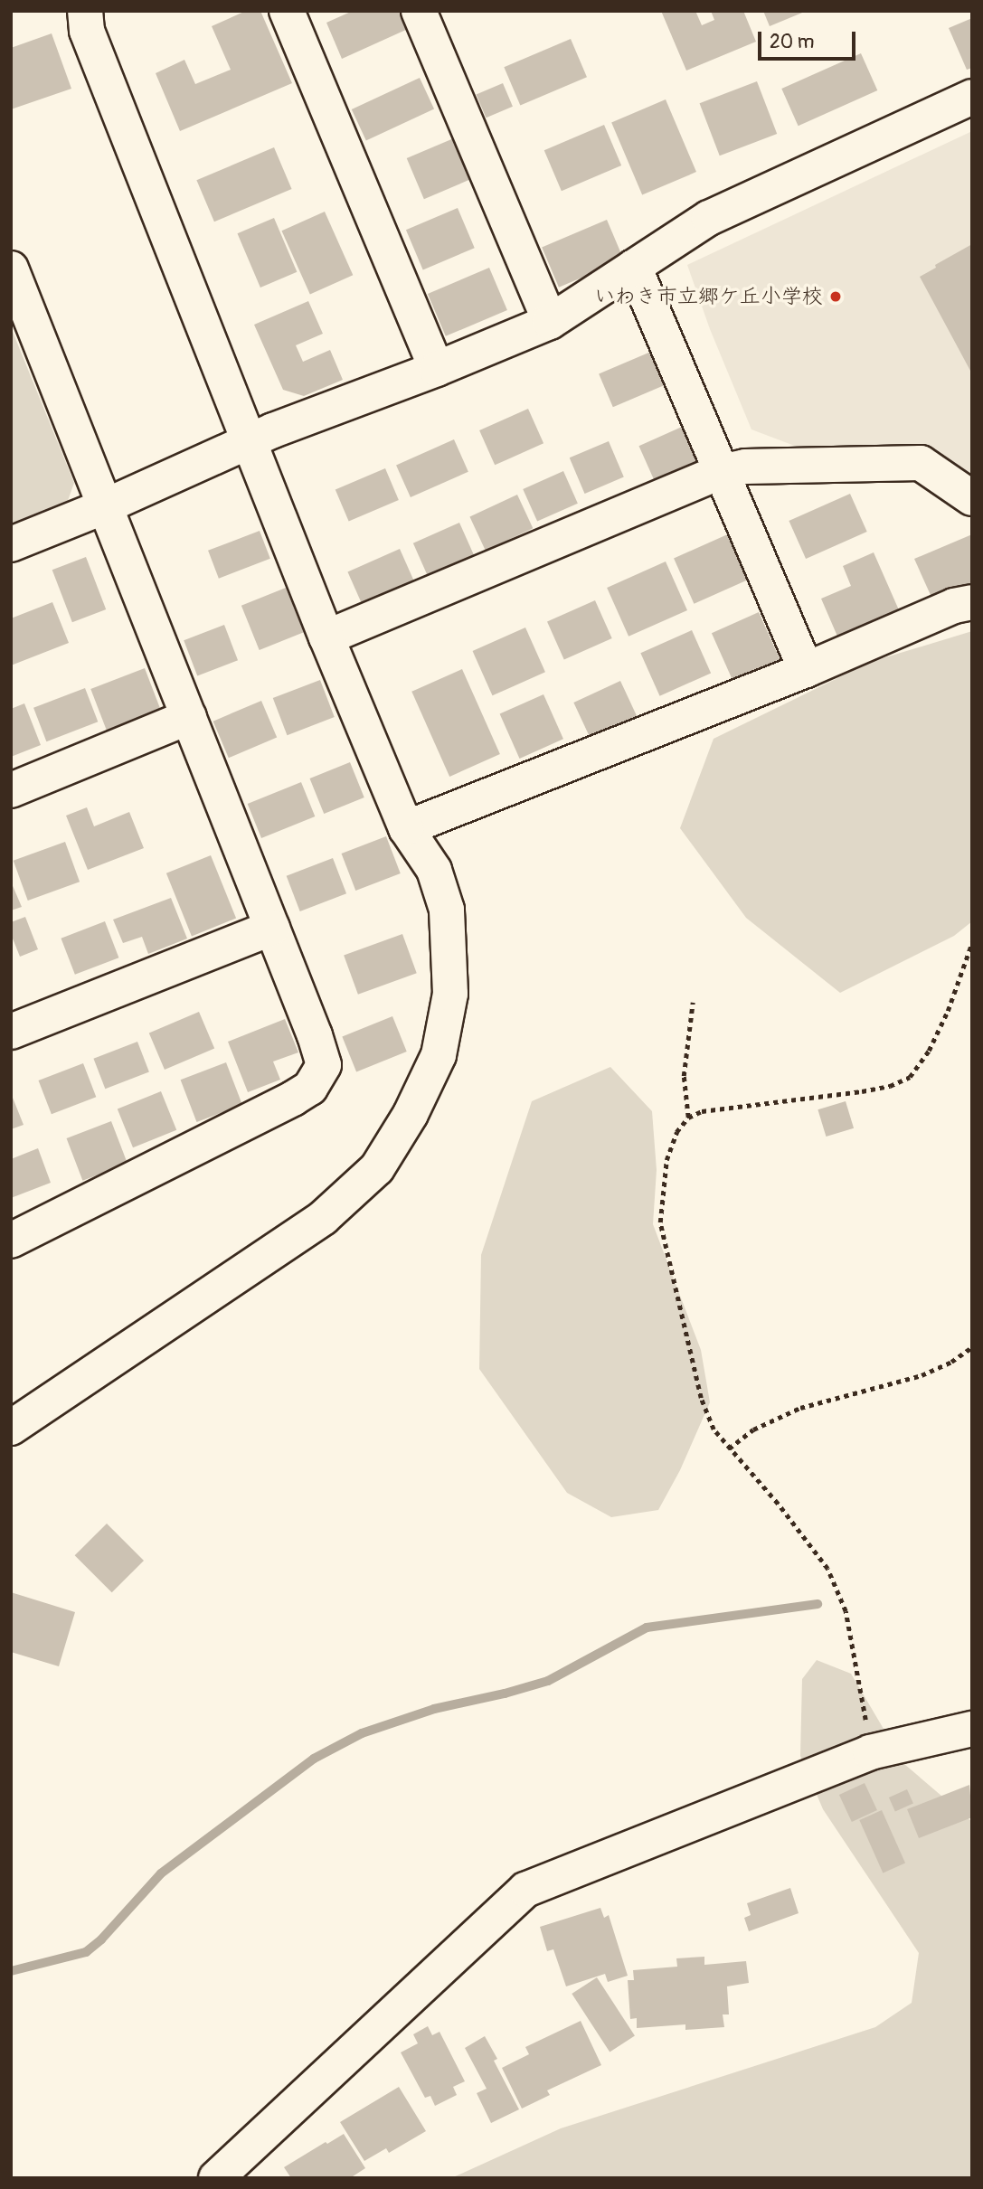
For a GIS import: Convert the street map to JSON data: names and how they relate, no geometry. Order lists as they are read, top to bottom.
{
  "places": ["いわき市立郷ケ丘小学校"],
  "scale_bar": "20 m"
}
